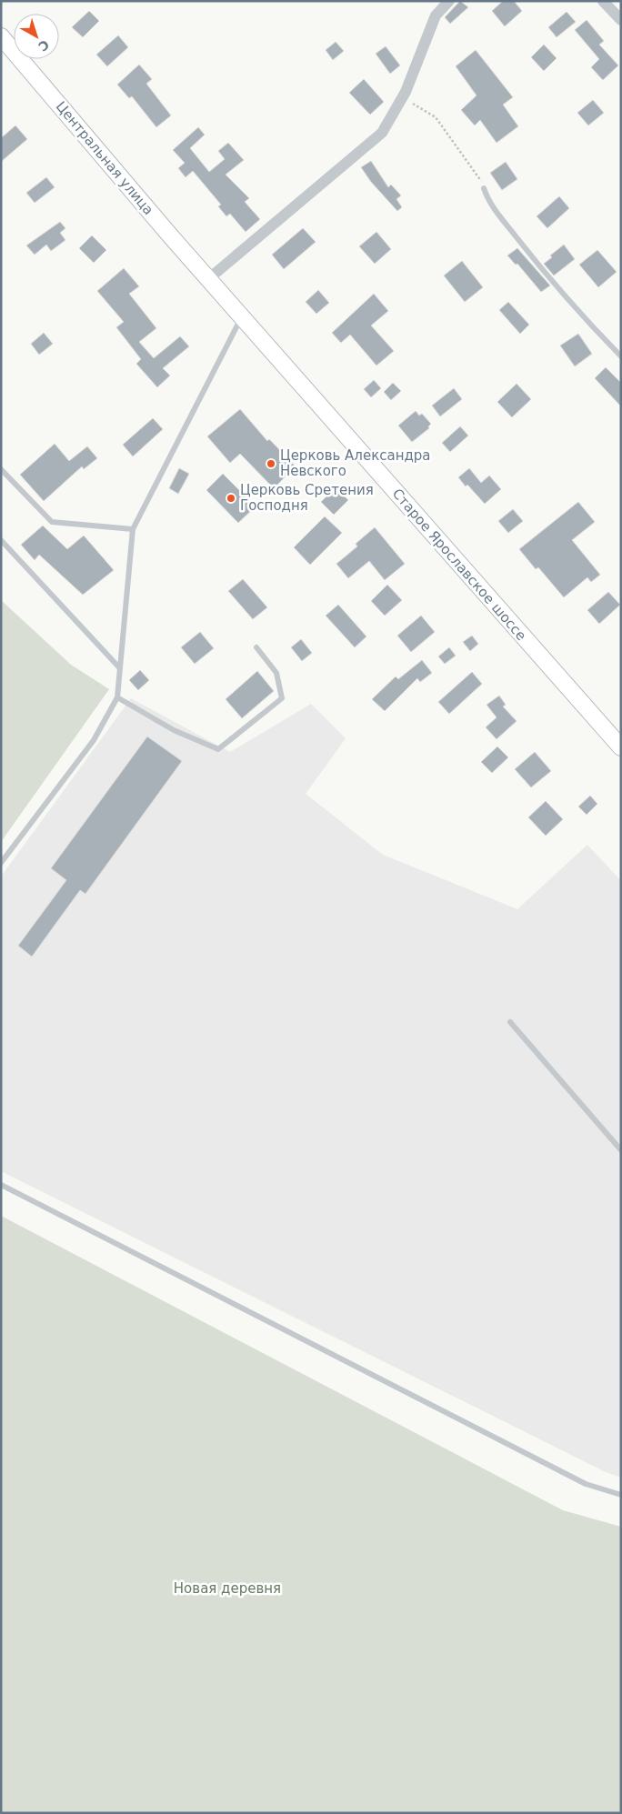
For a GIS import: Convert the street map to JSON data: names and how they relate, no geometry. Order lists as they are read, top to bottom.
{
  "streets": {
    "main road": ["Центральная улица", "Старое Ярославское шоссе"]
  },
  "crossings": [
    ["Центральная улица", "Старое Ярославское шоссе"]
  ],
  "parks": ["Новая деревня"],
  "places": ["Церковь Александра Невского", "Церковь Сретения Господня"],
  "north": "bottom right"
}
